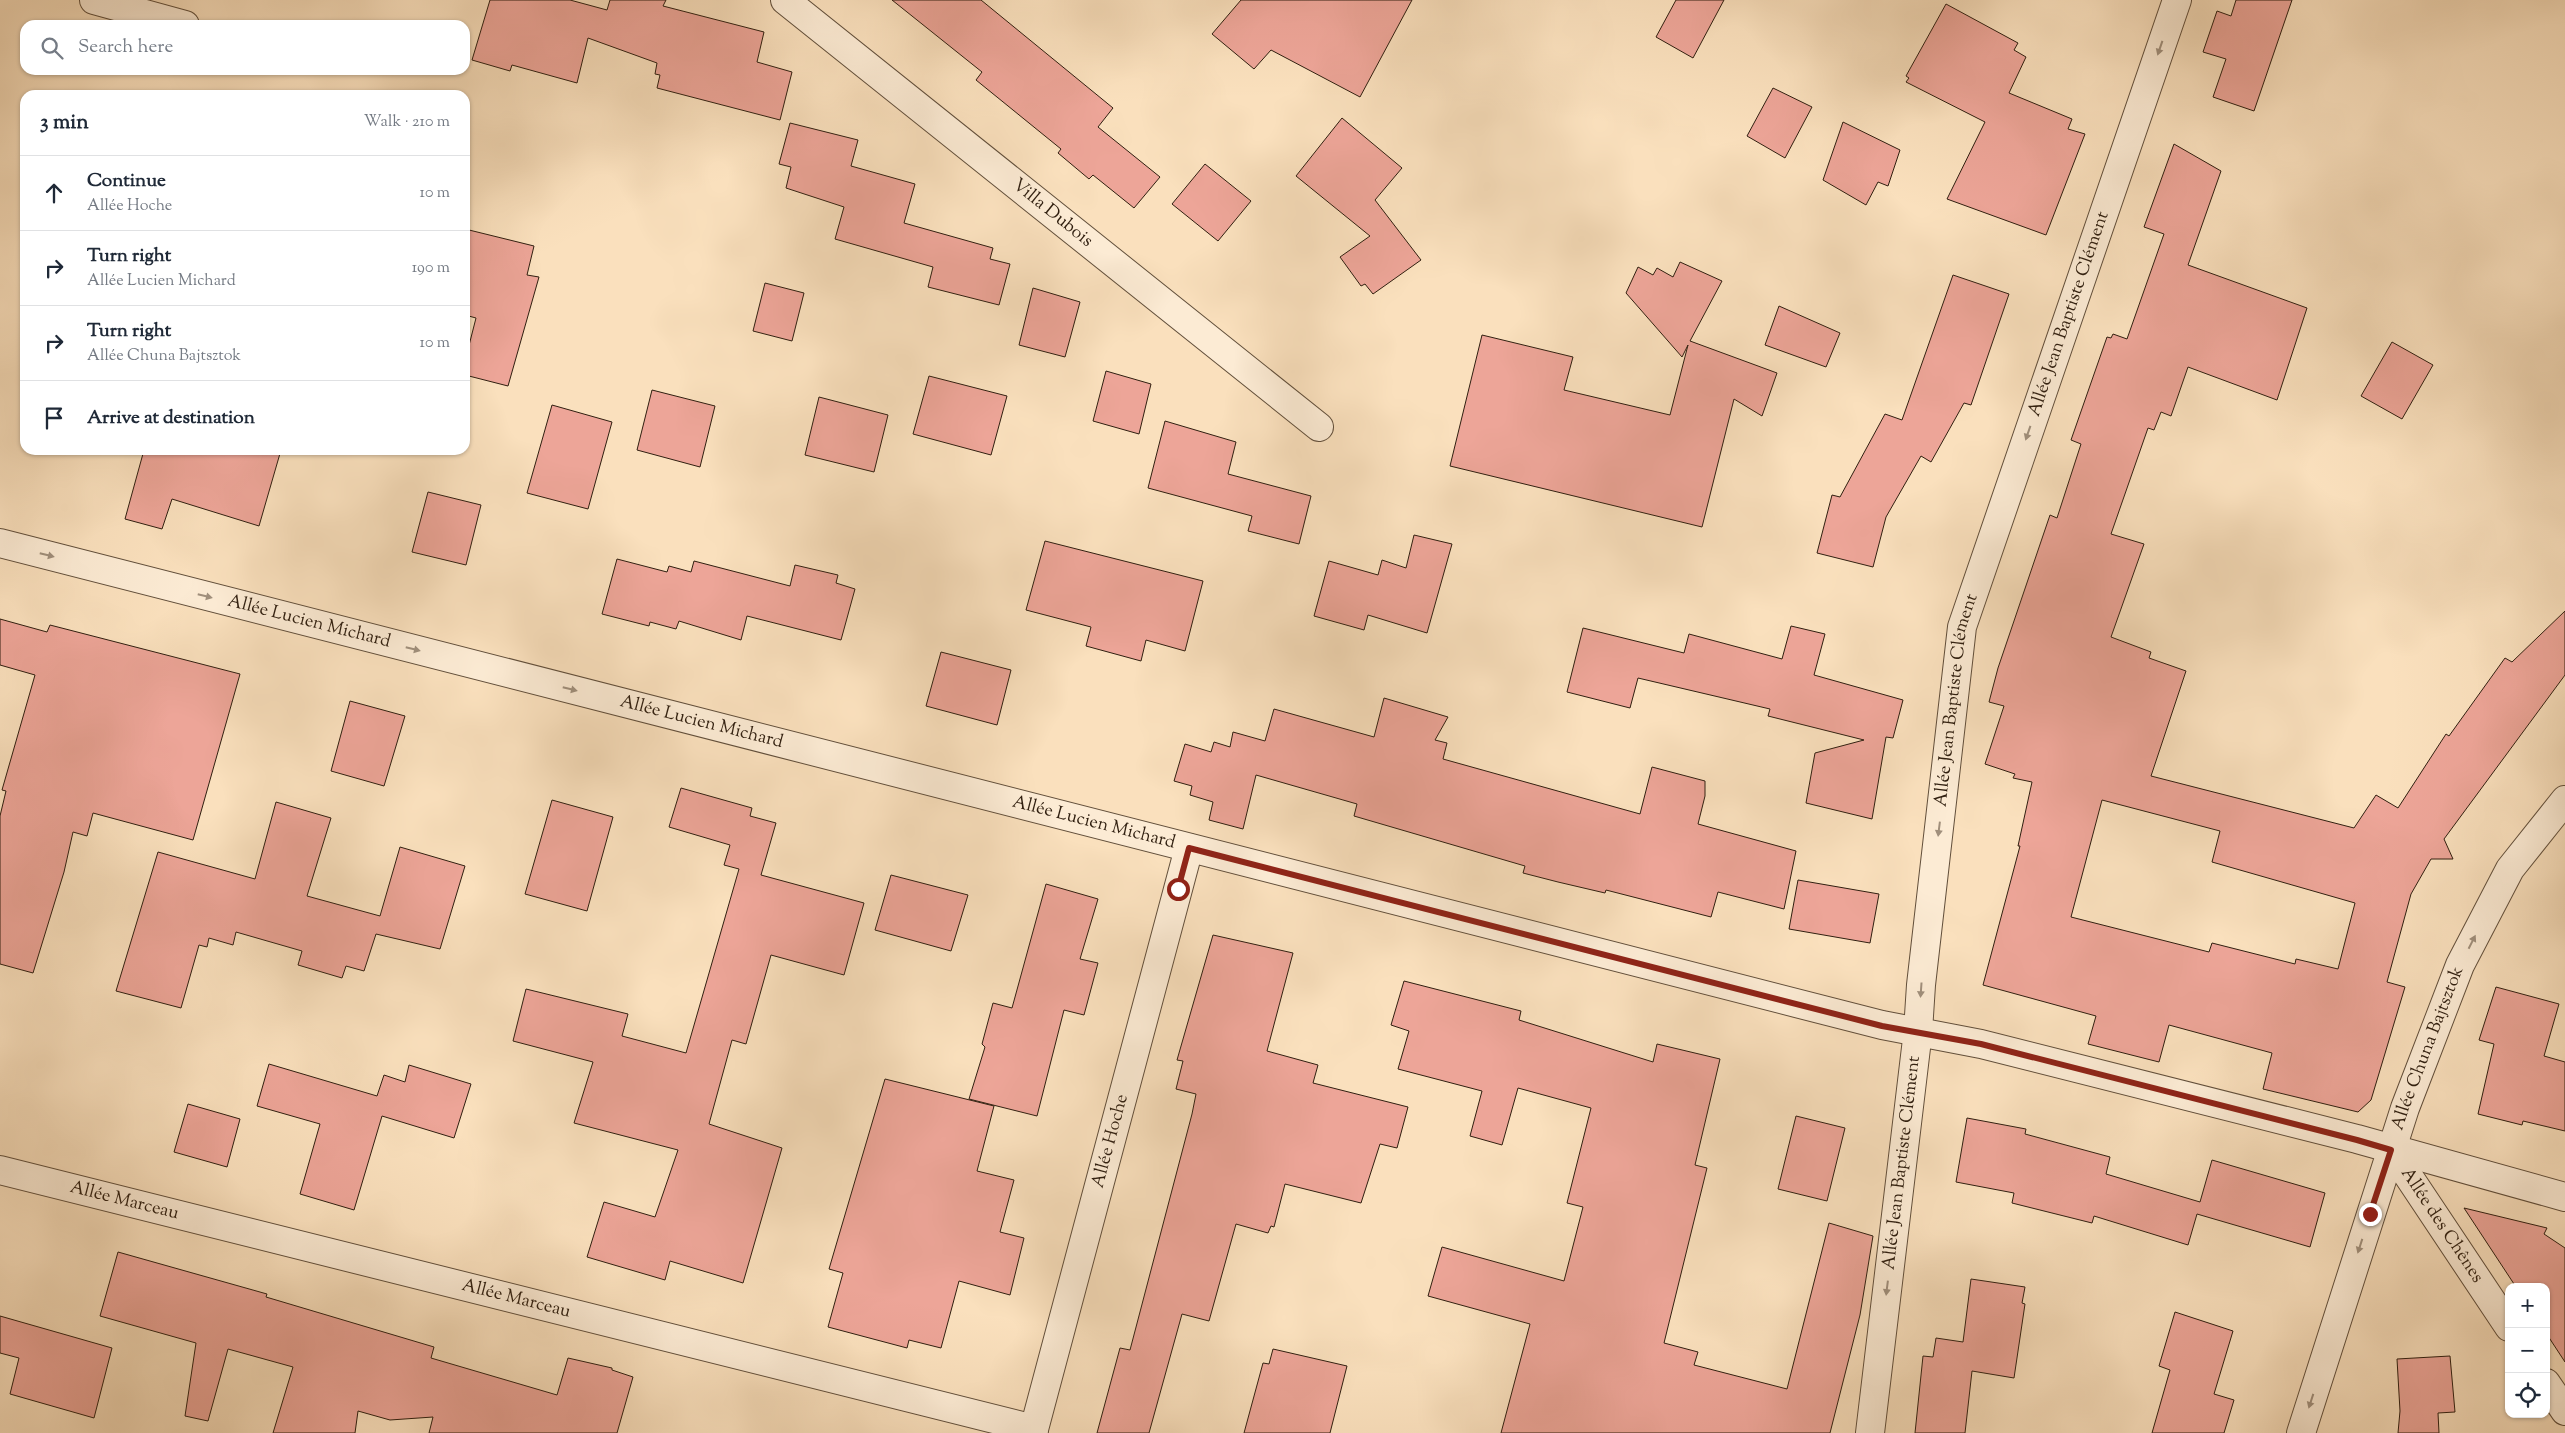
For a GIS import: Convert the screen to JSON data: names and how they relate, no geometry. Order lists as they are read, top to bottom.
{
  "streets": {
    "street": [
      "Villa Dubois",
      "Allée Jean Baptiste Clément",
      "Allée Lucien Michard",
      "Allée Chuna Bajtsztok",
      "Allée Hoche",
      "Allée Marceau",
      "Allée des Chênes"
    ]
  },
  "crossings": [
    ["Allée Jean Baptiste Clément", "Allée Lucien Michard"],
    ["Allée Lucien Michard", "Allée Chuna Bajtsztok"],
    ["Allée Lucien Michard", "Allée Hoche"],
    ["Allée Lucien Michard", "Allée des Chênes"],
    ["Allée Chuna Bajtsztok", "Allée des Chênes"],
    ["Allée Hoche", "Allée Marceau"]
  ],
  "one_way": ["Allée Jean Baptiste Clément", "Allée Lucien Michard"],
  "page": {
    "search": "Search here",
    "heading": ["3 min", "Walk · 210 m"],
    "list": [
      ["Continue", "Allée Hoche", "10 m"],
      ["Turn right", "Allée Lucien Michard", "190 m"],
      ["Turn right", "Allée Chuna Bajtsztok", "10 m"],
      "Arrive at destination"
    ],
    "map_buttons": ["+", "−"]
  }
}
